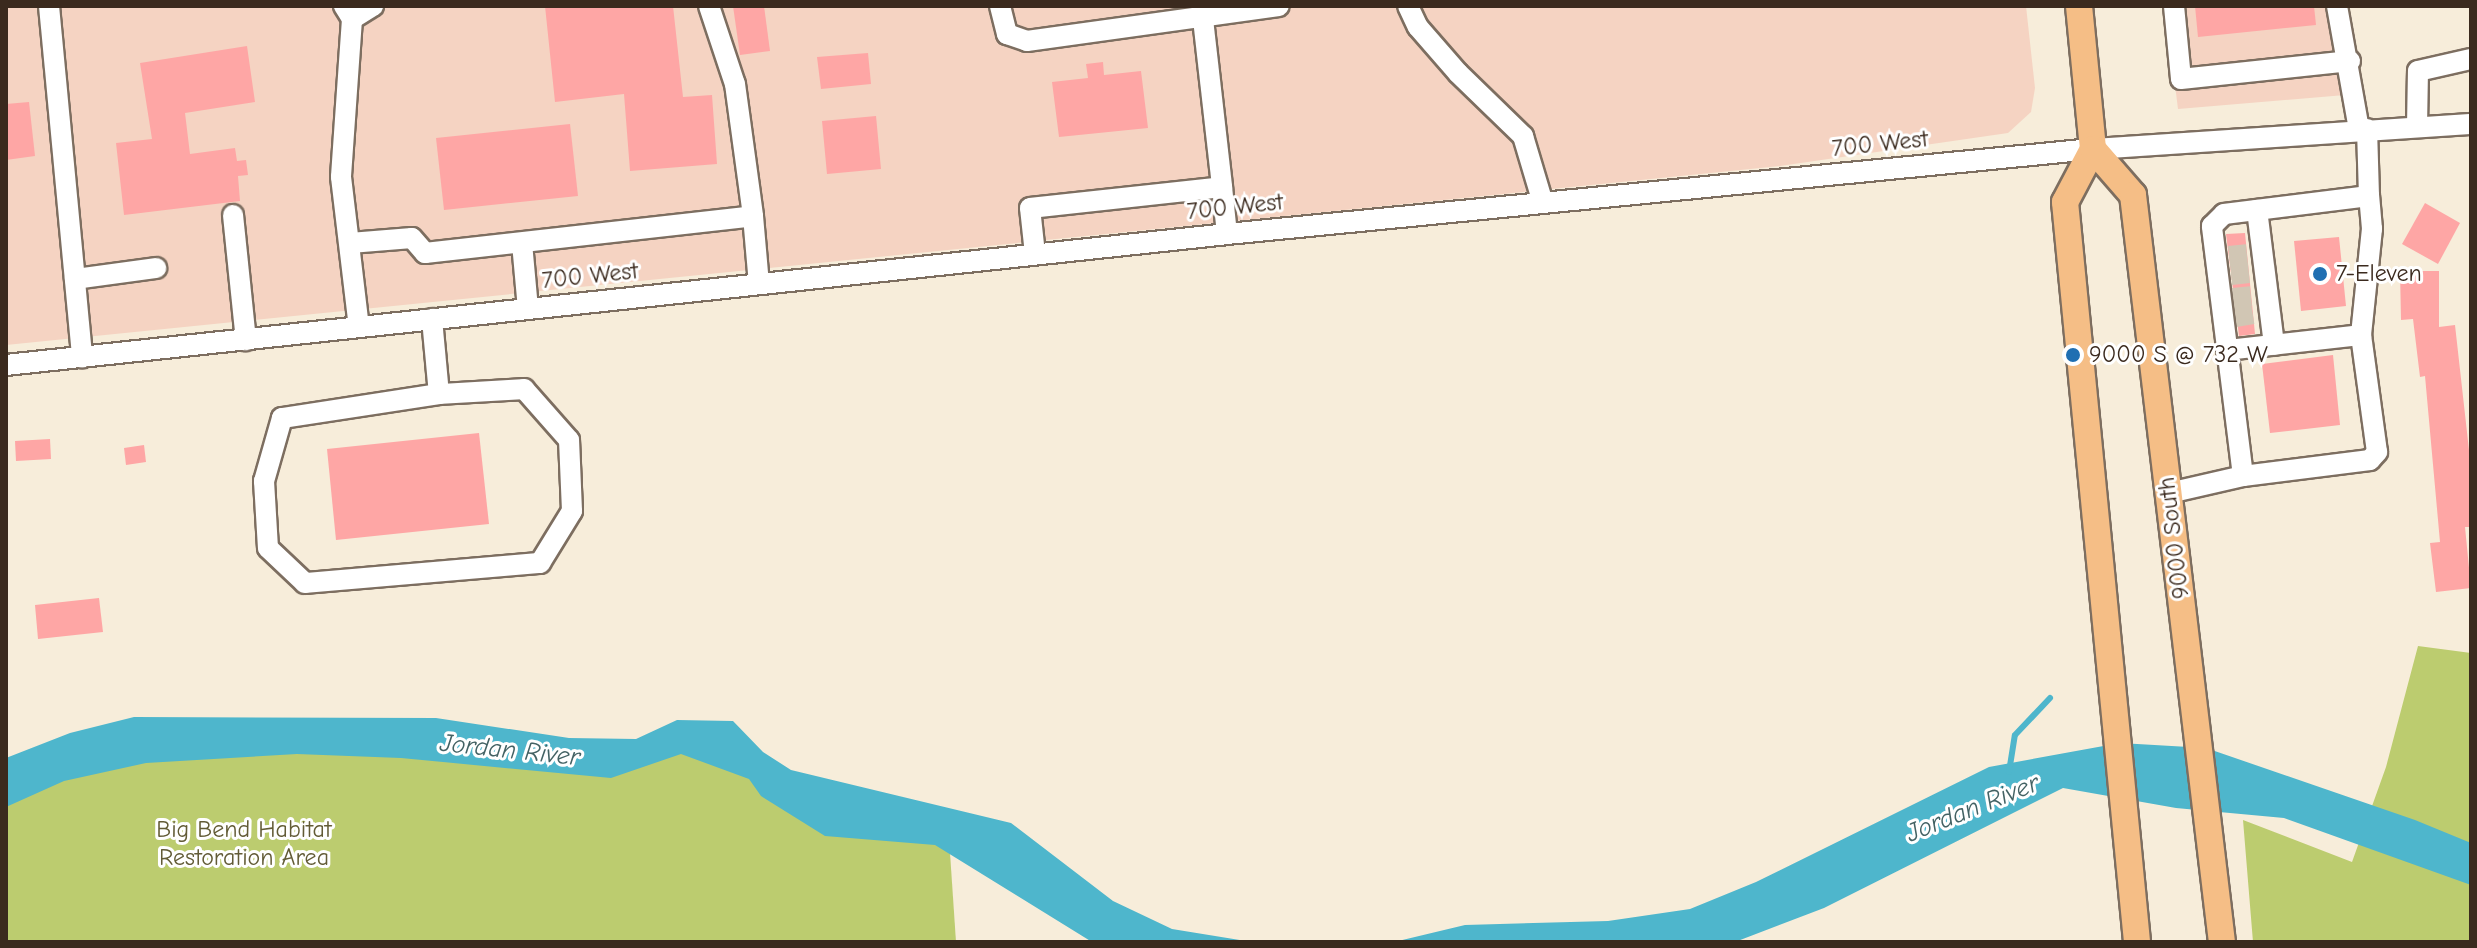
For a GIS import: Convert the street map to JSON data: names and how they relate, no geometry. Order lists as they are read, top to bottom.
{
  "streets": {
    "main road": ["9000 South"],
    "street": ["700 West"]
  },
  "crossings": [
    ["700 West", "9000 South"]
  ],
  "water": ["Jordan River"],
  "parks": ["Big Bend Habitat Restoration Area"],
  "places": ["7-Eleven", "9000 S @ 732 W"]
}
